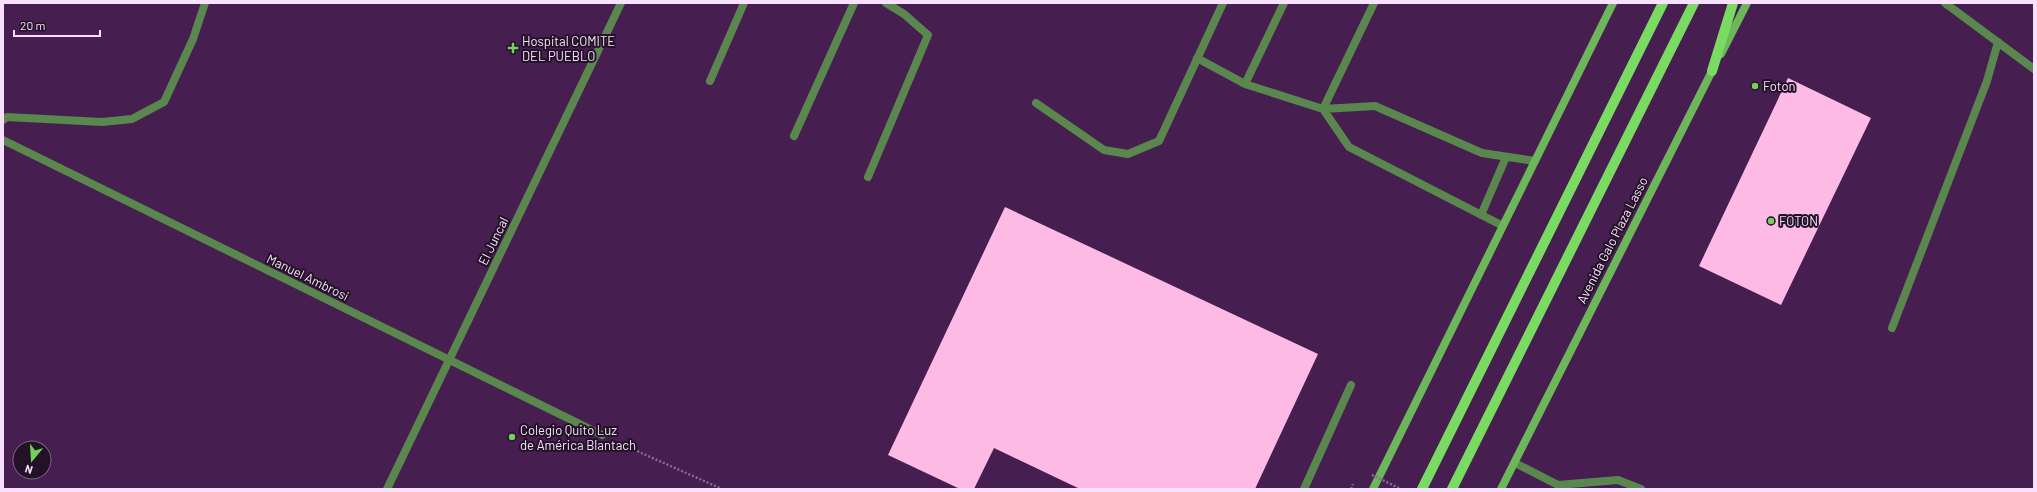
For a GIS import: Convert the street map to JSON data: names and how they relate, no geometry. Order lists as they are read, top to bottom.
{
  "streets": {
    "main road": ["Avenida Galo Plaza Lasso"],
    "street": ["El Juncal", "Manuel Ambrosi"]
  },
  "crossings": [
    ["El Juncal", "Manuel Ambrosi"]
  ],
  "places": {
    "health": ["Hospital COMITE DEL PUEBLO"],
    "other": ["Foton", "FOTON", "Colegio Quito Luz de América Blantach"]
  },
  "scale_bar": "20 m",
  "north": "bottom"
}
